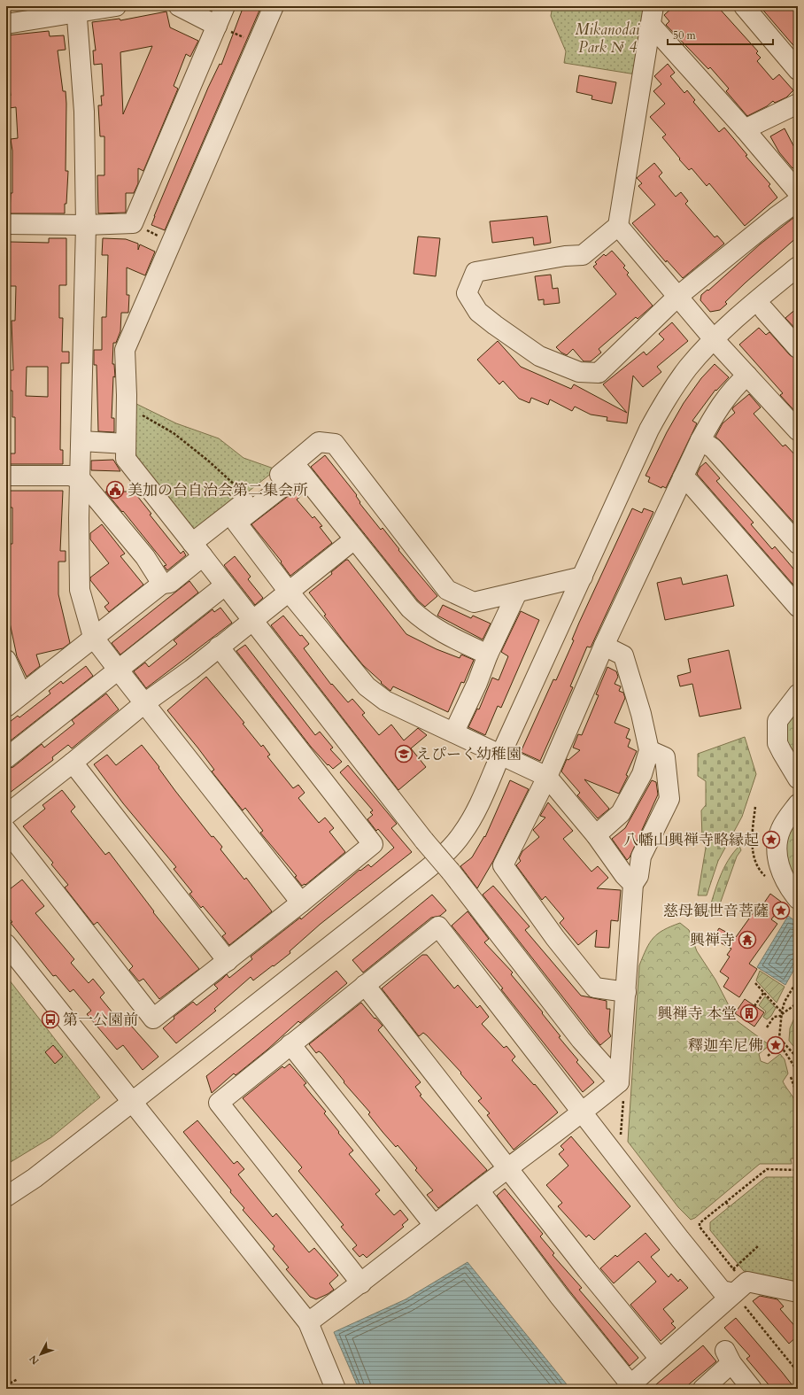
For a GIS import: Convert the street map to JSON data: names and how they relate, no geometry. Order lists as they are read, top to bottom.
{
  "parks": ["Mikanodai Park №4"],
  "places": {
    "public building": ["美加の台自治会第二集会所"],
    "school or university": ["えぴーく幼稚園"],
    "place": ["八幡山興禅寺略縁起", "慈母観世音菩薩", "釋迦牟尼佛"],
    "temple": ["興禅寺"],
    "building": ["興禅寺 本堂"],
    "bus stop": ["第一公園前"]
  },
  "scale_bar": "50 m",
  "north": "bottom left"
}
